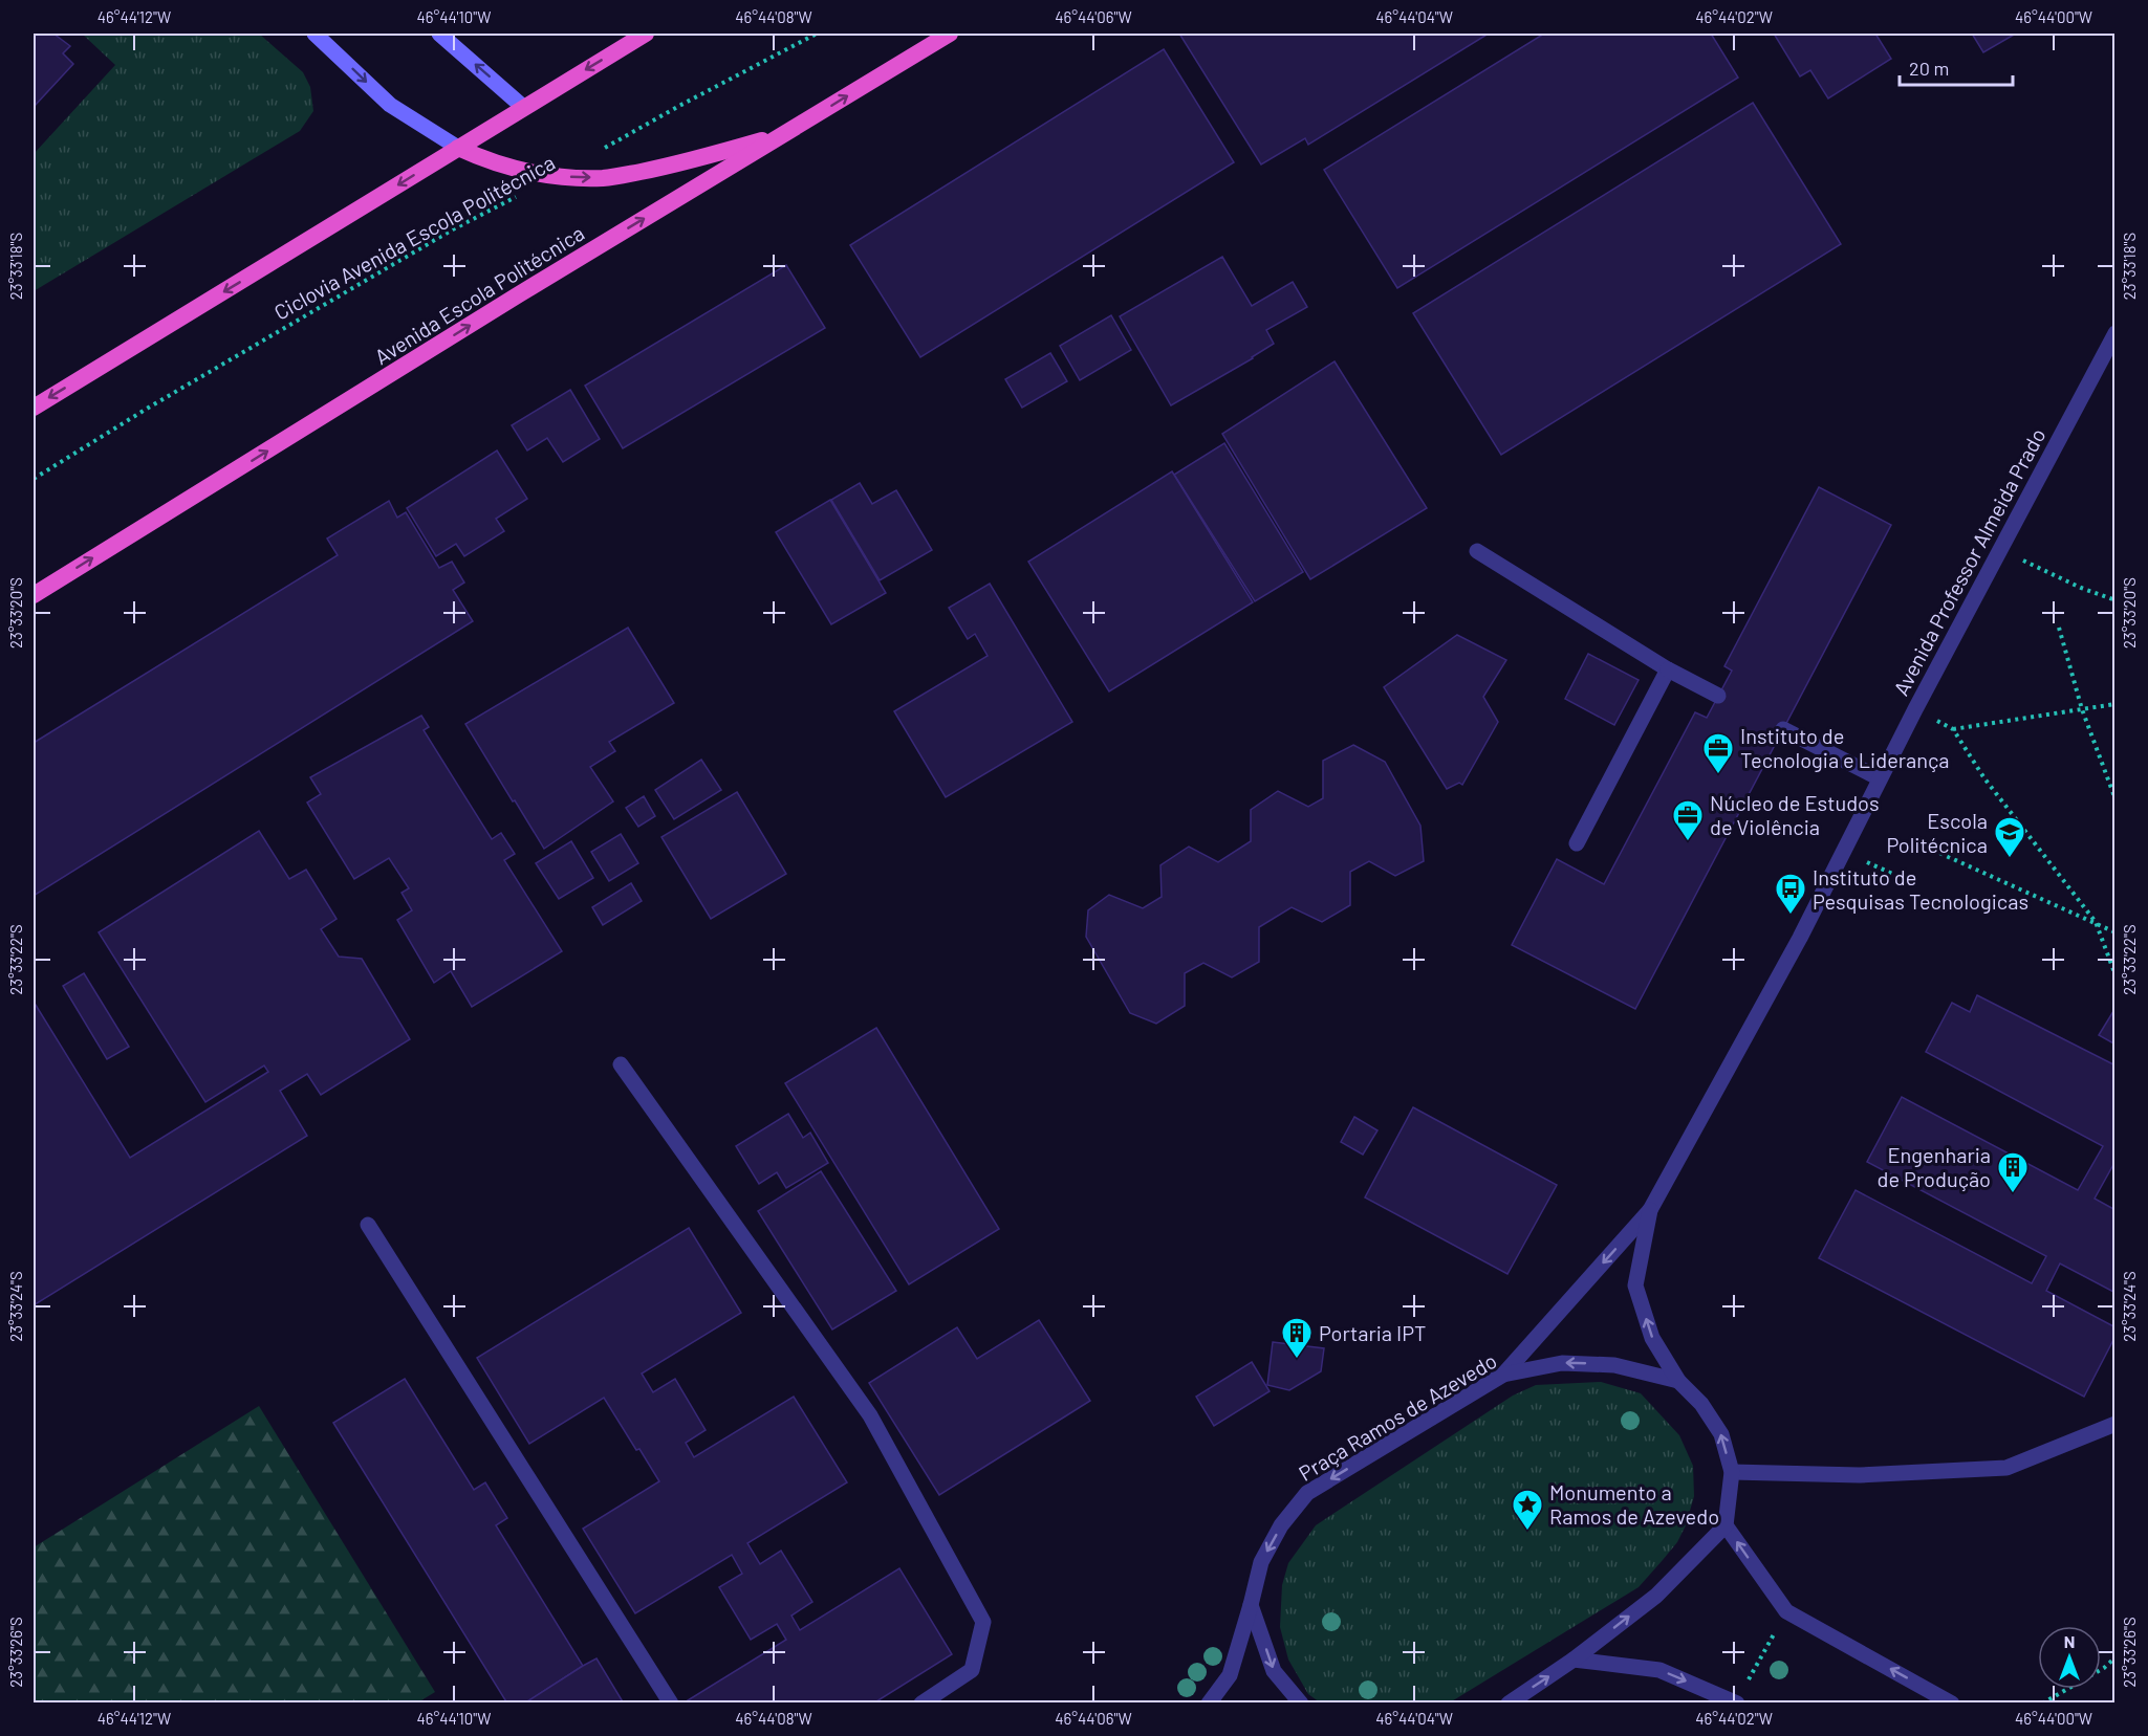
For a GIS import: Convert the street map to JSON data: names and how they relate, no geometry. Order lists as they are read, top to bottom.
{
  "streets": {
    "highway": ["Avenida Escola Politécnica"],
    "street": ["Avenida Professor Almeida Prado", "Praça Ramos de Azevedo"],
    "path": ["Ciclovia Avenida Escola Politécnica"]
  },
  "crossings": [
    ["Avenida Professor Almeida Prado", "Praça Ramos de Azevedo"]
  ],
  "one_way": ["Avenida Escola Politécnica", "Praça Ramos de Azevedo"],
  "places": {
    "office": ["Instituto de Tecnologia e Liderança", "Núcleo de Estudos de Violência"],
    "school or university": ["Escola Politécnica"],
    "bus stop": ["Instituto de Pesquisas Tecnologicas"],
    "building": ["Engenharia de Produção", "Portaria IPT"],
    "place": ["Monumento a Ramos de Azevedo"]
  },
  "scale_bar": "20 m",
  "north": "top",
  "coordinates": [
    "46°44'12\"W",
    "46°44'10\"W",
    "46°44'08\"W",
    "46°44'06\"W",
    "46°44'04\"W",
    "46°44'02\"W",
    "46°44'00\"W",
    "23°33'18\"S",
    "23°33'20\"S",
    "23°33'22\"S",
    "23°33'24\"S",
    "23°33'26\"S"
  ]
}
